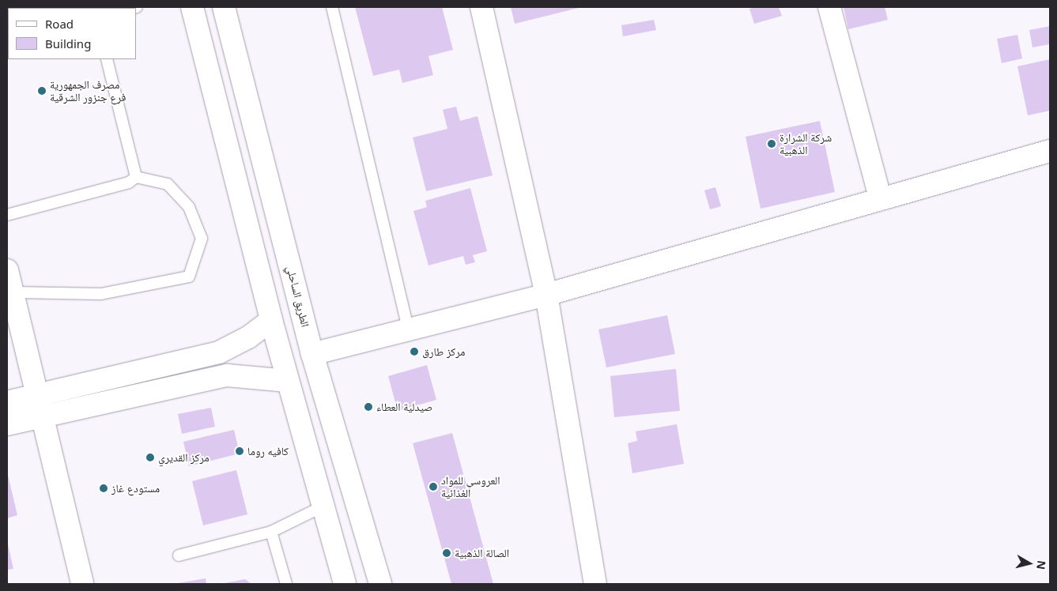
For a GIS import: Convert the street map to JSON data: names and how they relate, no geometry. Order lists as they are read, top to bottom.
{
  "streets": {
    "main road": ["الطريق الساحلي"]
  },
  "places": [
    "مصرف الجمهورية فرع جنزور الشرقية",
    "شركة الشرارة الذهبية",
    "مركز طارق",
    "صيدلية العطاء",
    "كافيه روما",
    "مركز القديري",
    "العروسي للمواد الغذائية",
    "مستودع غاز",
    "الصالة الذهبية"
  ],
  "legend": ["Road", "Building"],
  "north": "right"
}
